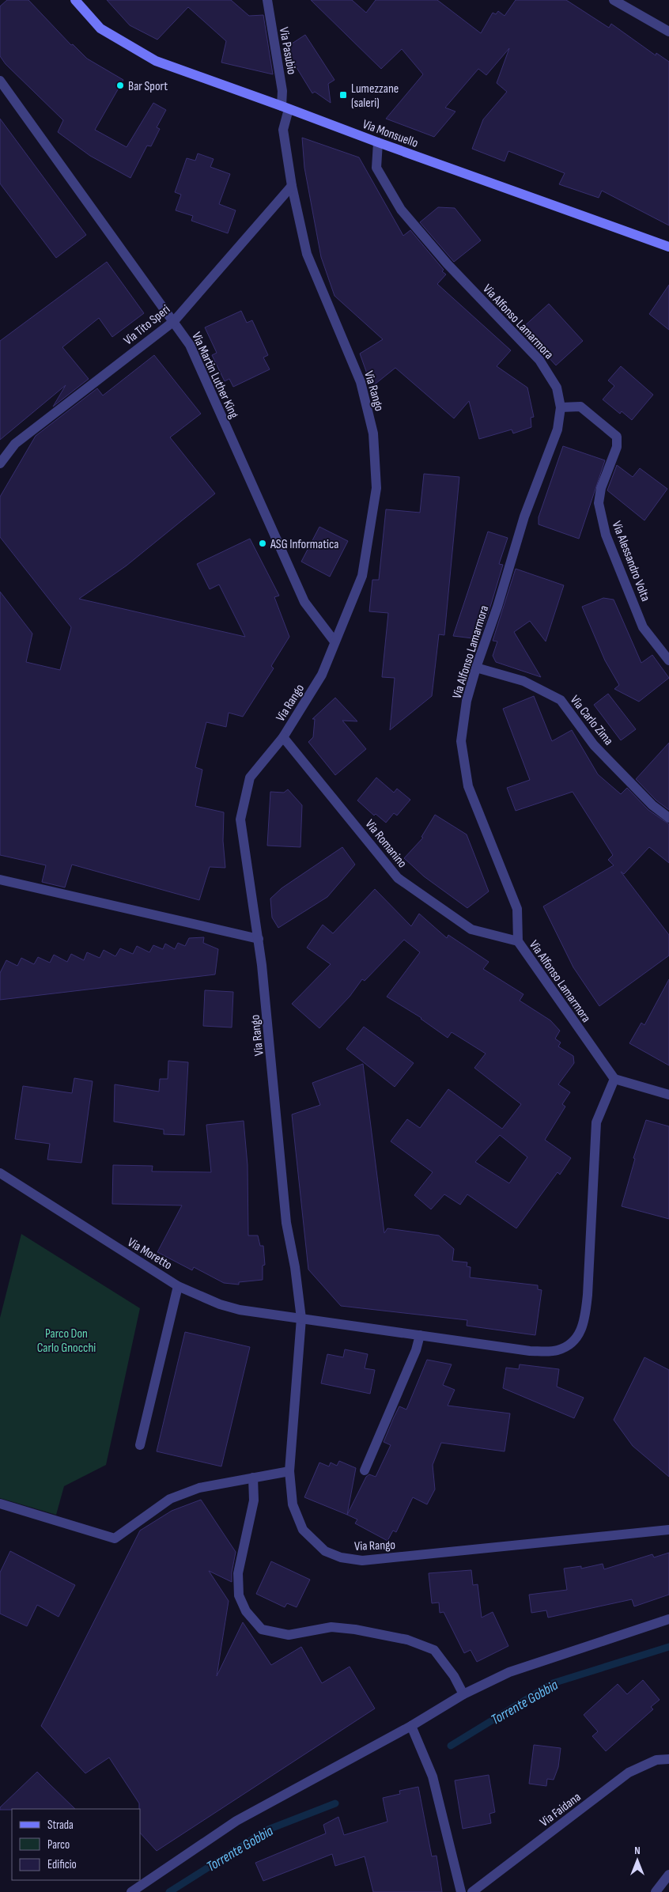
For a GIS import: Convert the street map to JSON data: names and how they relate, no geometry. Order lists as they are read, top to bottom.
{
  "streets": {
    "main road": ["Via Monsuello"],
    "street": [
      "Via Pasubio",
      "Via Alfonso Lamarmora",
      "Via Tito Speri",
      "Via Martin Luther King",
      "Via Rango",
      "Via Alessandro Volta",
      "Via Carlo Zima",
      "Via Romanino",
      "Via Moretto",
      "Via Faidana"
    ]
  },
  "crossings": [
    ["Via Pasubio", "Via Monsuello"],
    ["Via Pasubio", "Via Rango"],
    ["Via Monsuello", "Via Alfonso Lamarmora"],
    ["Via Monsuello", "Via Rango"],
    ["Via Alfonso Lamarmora", "Via Alessandro Volta"],
    ["Via Alfonso Lamarmora", "Via Carlo Zima"],
    ["Via Alfonso Lamarmora", "Via Romanino"],
    ["Via Tito Speri", "Via Martin Luther King"],
    ["Via Tito Speri", "Via Rango"],
    ["Via Martin Luther King", "Via Rango"],
    ["Via Rango", "Via Romanino"],
    ["Via Rango", "Via Moretto"]
  ],
  "water": ["Torrente Gobbia"],
  "parks": ["Parco Don Carlo Gnocchi"],
  "places": {
    "other": ["Bar Sport", "ASG Informatica"],
    "transit": ["Lumezzane (saleri)"]
  },
  "legend": ["Strada", "Parco", "Edificio"],
  "north": "top"
}
